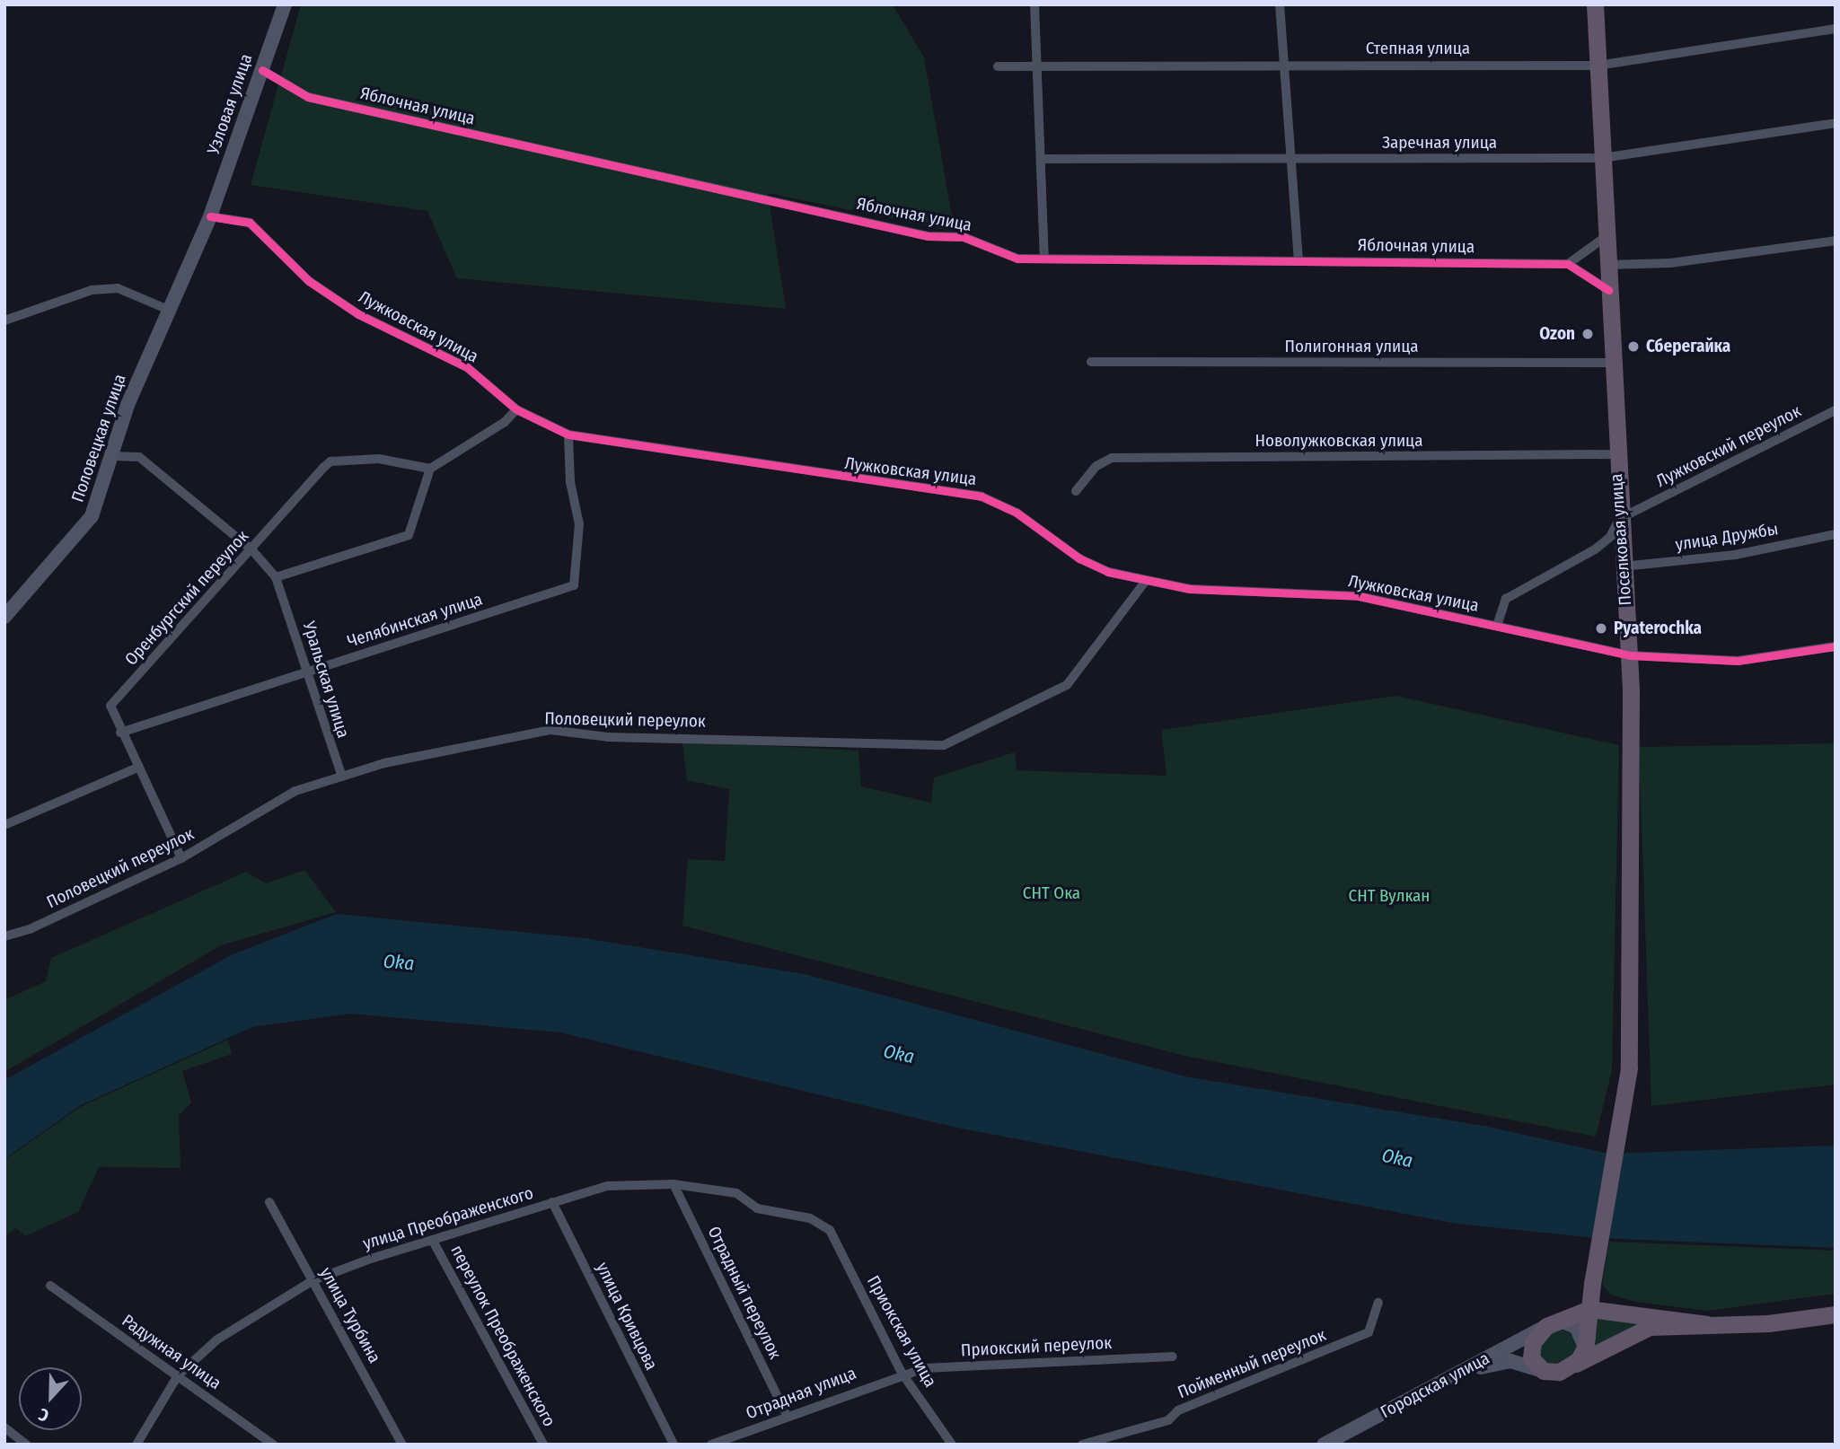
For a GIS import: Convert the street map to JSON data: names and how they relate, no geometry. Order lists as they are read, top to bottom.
{
  "streets": {
    "highway": ["Поселковая улица"],
    "street": [
      "Степная улица",
      "Узловая улица",
      "Яблочная улица",
      "Заречная улица",
      "Лужковская улица",
      "Полигонная улица",
      "Половецкая улица",
      "Новолужковская улица",
      "Лужковский переулок",
      "улица Дружбы",
      "Оренбургский переулок",
      "Челябинская улица",
      "Уральская улица",
      "Половецкий переулок",
      "улица Преображенского",
      "Отрадный переулок",
      "улица Турбина",
      "улица Кривцова",
      "Приокская улица",
      "переулок Преображенского",
      "Приокский переулок",
      "Радужная улица",
      "Пойменный переулок",
      "Городская улица",
      "Отрадная улица"
    ]
  },
  "crossings": [
    ["Степная улица", "Поселковая улица"],
    ["Узловая улица", "Яблочная улица"],
    ["Узловая улица", "Лужковская улица"],
    ["Узловая улица", "Половецкая улица"],
    ["Заречная улица", "Поселковая улица"],
    ["Лужковская улица", "Половецкая улица"],
    ["Лужковская улица", "Лужковский переулок"],
    ["Лужковская улица", "Поселковая улица"],
    ["Лужковская улица", "Челябинская улица"],
    ["Лужковская улица", "Половецкий переулок"],
    ["Полигонная улица", "Поселковая улица"],
    ["Половецкая улица", "Уральская улица"],
    ["Новолужковская улица", "Поселковая улица"],
    ["Лужковский переулок", "Поселковая улица"],
    ["улица Дружбы", "Поселковая улица"],
    ["Поселковая улица", "Городская улица"],
    ["Оренбургский переулок", "Челябинская улица"],
    ["Оренбургский переулок", "Уральская улица"],
    ["Оренбургский переулок", "Половецкий переулок"],
    ["Челябинская улица", "Уральская улица"],
    ["Уральская улица", "Половецкий переулок"],
    ["улица Преображенского", "Отрадный переулок"],
    ["улица Преображенского", "улица Турбина"],
    ["улица Преображенского", "улица Кривцова"],
    ["улица Преображенского", "Приокская улица"],
    ["улица Преображенского", "переулок Преображенского"],
    ["улица Преображенского", "Радужная улица"],
    ["Отрадный переулок", "Отрадная улица"],
    ["Приокская улица", "Приокский переулок"],
    ["Приокская улица", "Отрадная улица"],
    ["Приокский переулок", "Отрадная улица"]
  ],
  "water": ["Oka"],
  "parks": ["СНТ Ока", "СНТ Вулкан"],
  "places": ["Ozon", "Сберегайка", "Pyaterochka"],
  "north": "bottom"
}
